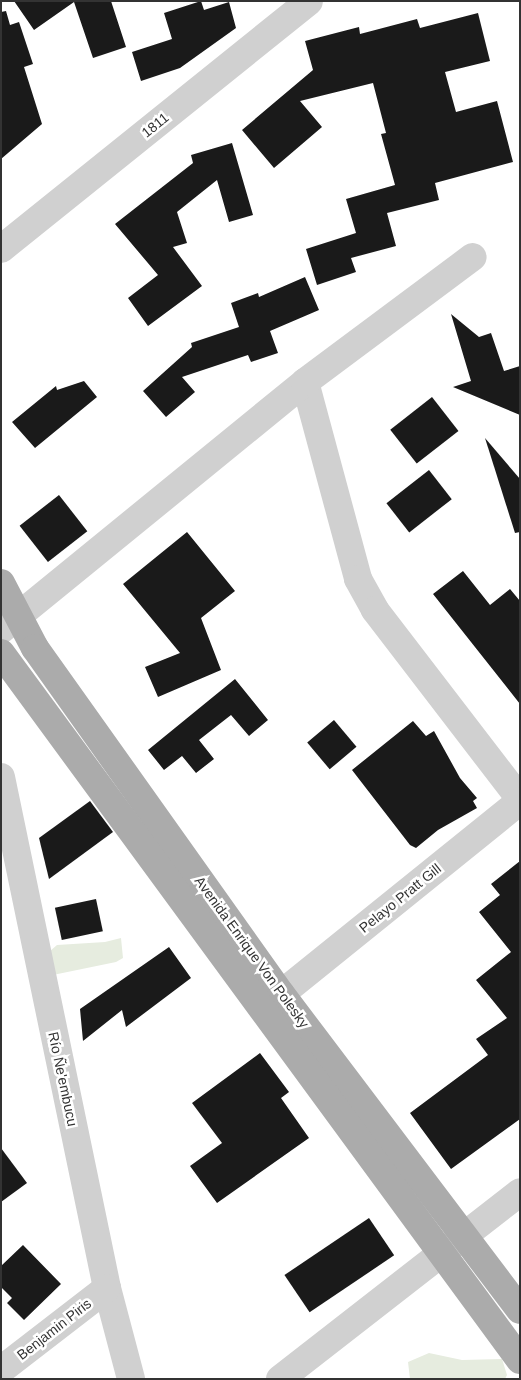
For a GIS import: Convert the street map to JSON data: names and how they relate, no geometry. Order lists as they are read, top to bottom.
{
  "streets": {
    "main road": ["Avenida Enrique Von Polesky"],
    "street": [
      "1811",
      "Pelayo Pratt Gill",
      "Río Ñe'embucu",
      "Benjamin Piris"
    ]
  },
  "crossings": [
    ["Pelayo Pratt Gill", "Avenida Enrique Von Polesky"],
    ["Río Ñe'embucu", "Benjamin Piris"]
  ]
}
